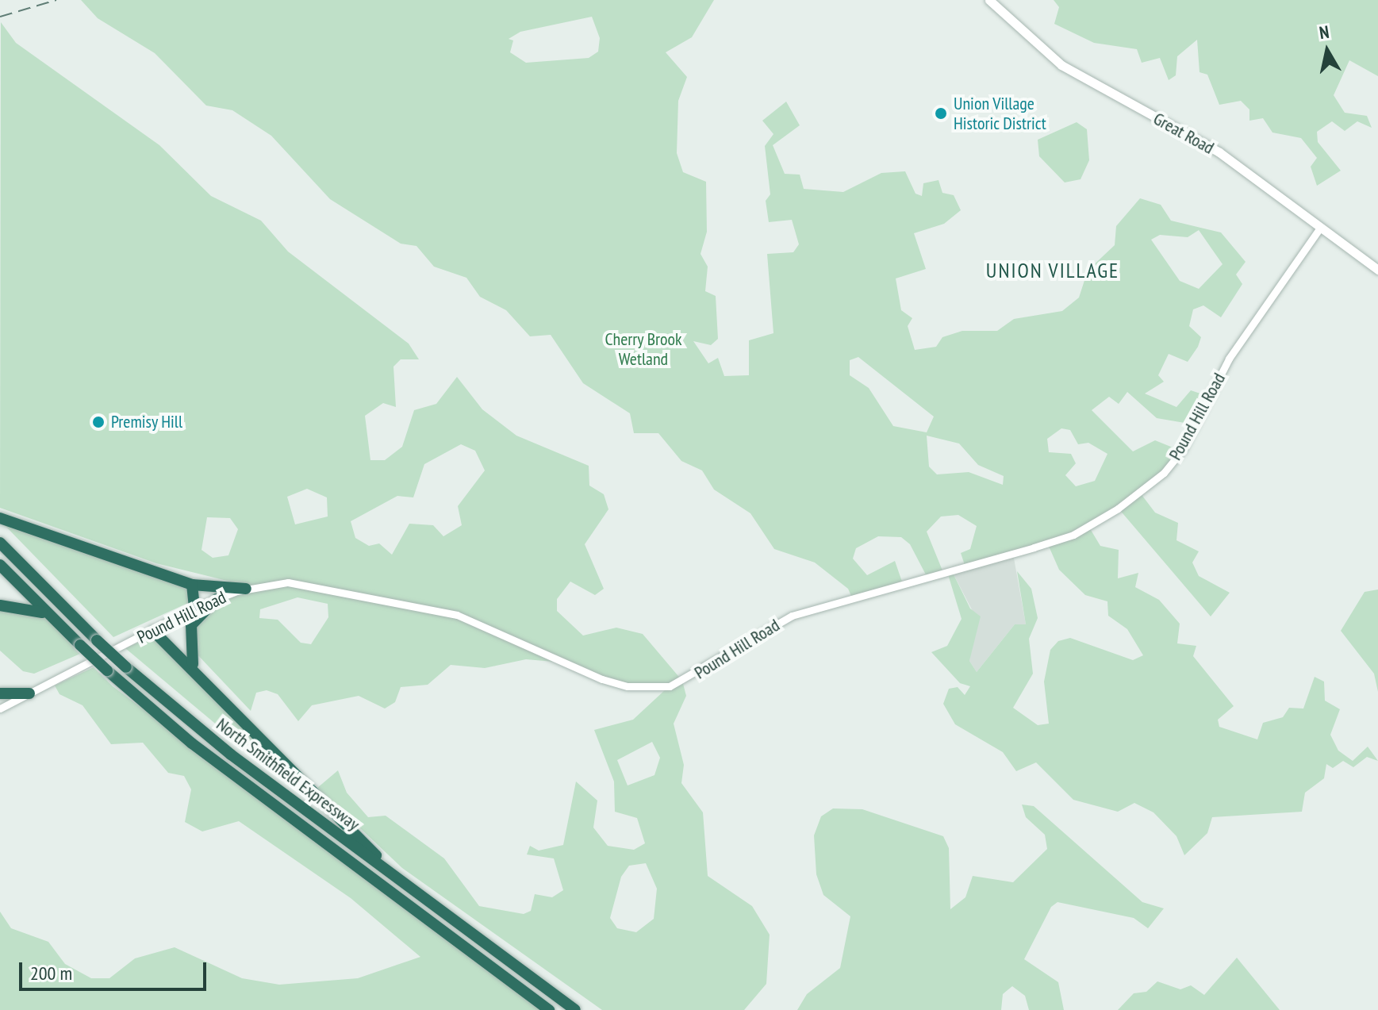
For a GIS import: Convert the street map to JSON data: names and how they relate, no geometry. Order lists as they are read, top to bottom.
{
  "streets": {
    "highway": ["North Smithfield Expressway"],
    "main road": ["Great Road"],
    "street": ["Pound Hill Road"]
  },
  "crossings": [
    ["Great Road", "Pound Hill Road"]
  ],
  "districts": ["UNION VILLAGE"],
  "parks": ["Cherry Brook Wetland"],
  "places": ["Union Village Historic District", "Premisy Hill"],
  "scale_bar": "200 m",
  "north": "top"
}
